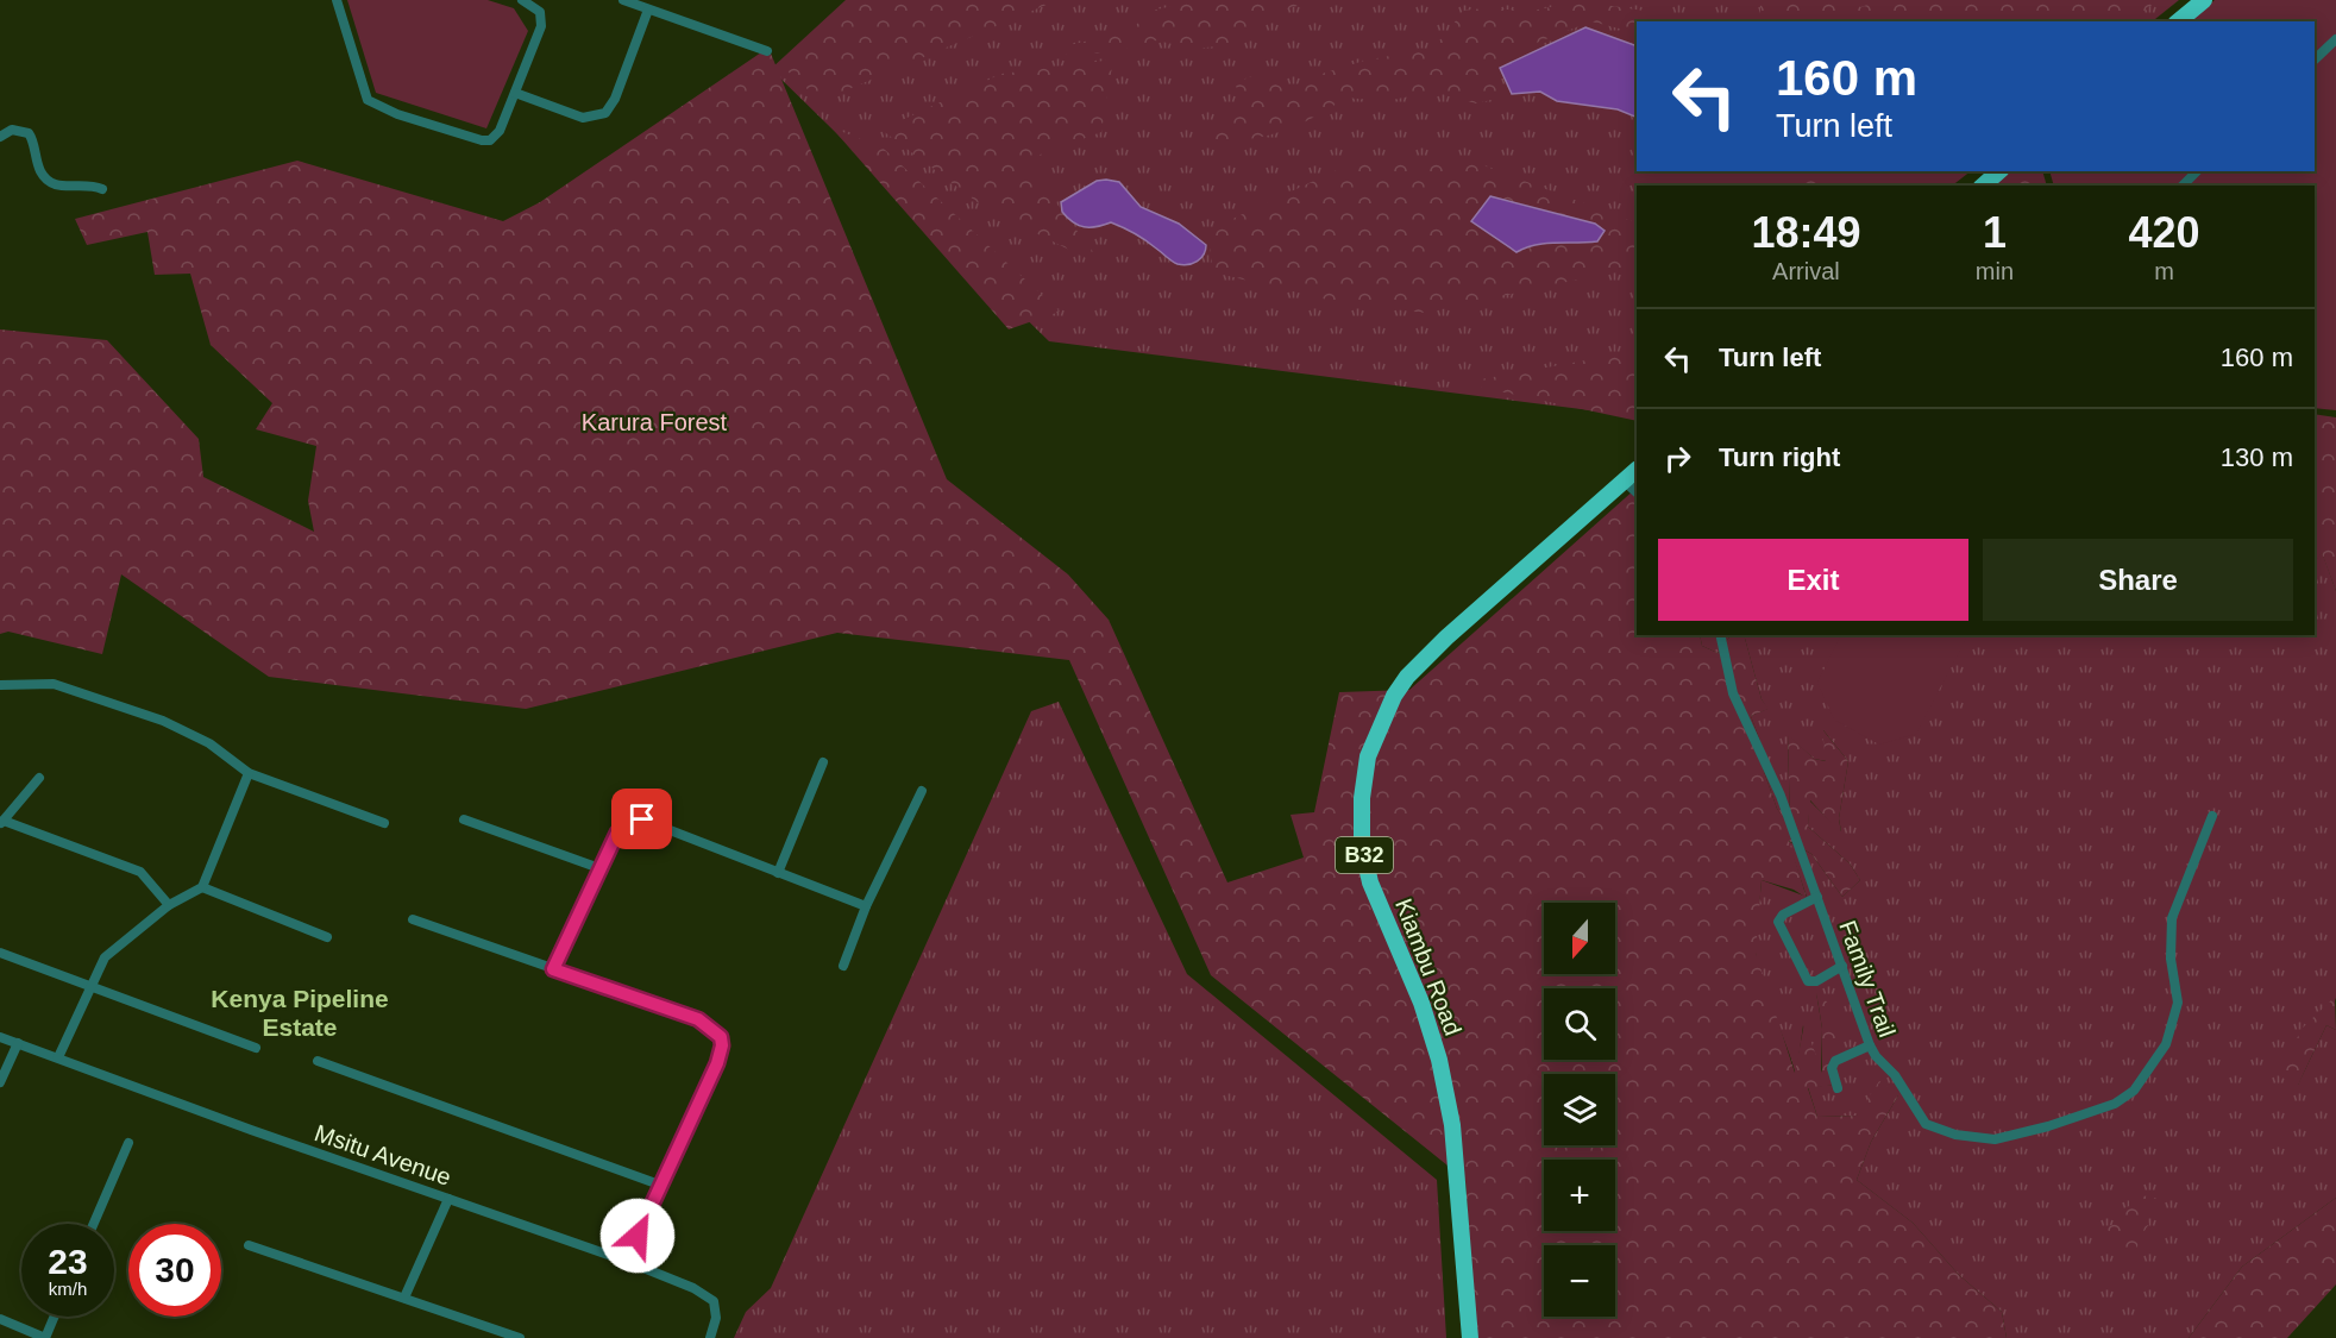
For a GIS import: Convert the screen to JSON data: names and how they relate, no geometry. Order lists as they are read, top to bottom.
{
  "streets": {
    "highway": ["B32", "Kiambu Road"],
    "street": ["Family Trail", "Msitu Avenue"]
  },
  "districts": ["Kenya Pipeline Estate"],
  "parks": ["Karura Forest"],
  "north": "bottom",
  "page": {
    "turn": ["160 m", "Turn left"],
    "eta": [
      "18:49",
      "Arrival",
      "1",
      "min",
      "420",
      "m"
    ],
    "list": [
      {
        "name": "Turn left",
        "value": "160 m"
      },
      {
        "name": "Turn right",
        "value": "130 m"
      }
    ],
    "buttons": ["Exit", "Share"],
    "map_buttons": ["+", "−"],
    "speed": "23 km/h",
    "limit": "30"
  }
}
